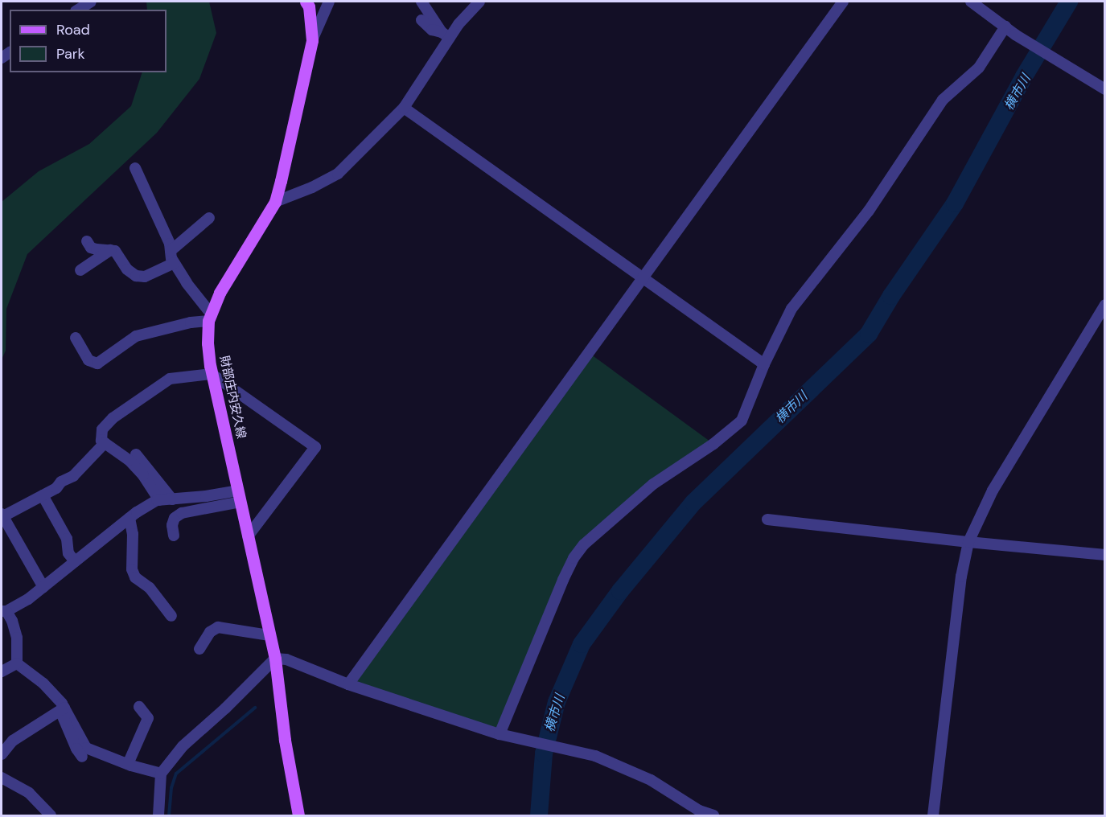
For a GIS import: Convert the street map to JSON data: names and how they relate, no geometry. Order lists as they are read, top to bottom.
{
  "streets": {
    "main road": ["財部庄内安久線"]
  },
  "water": ["横市川"],
  "legend": ["Road", "Park"]
}
